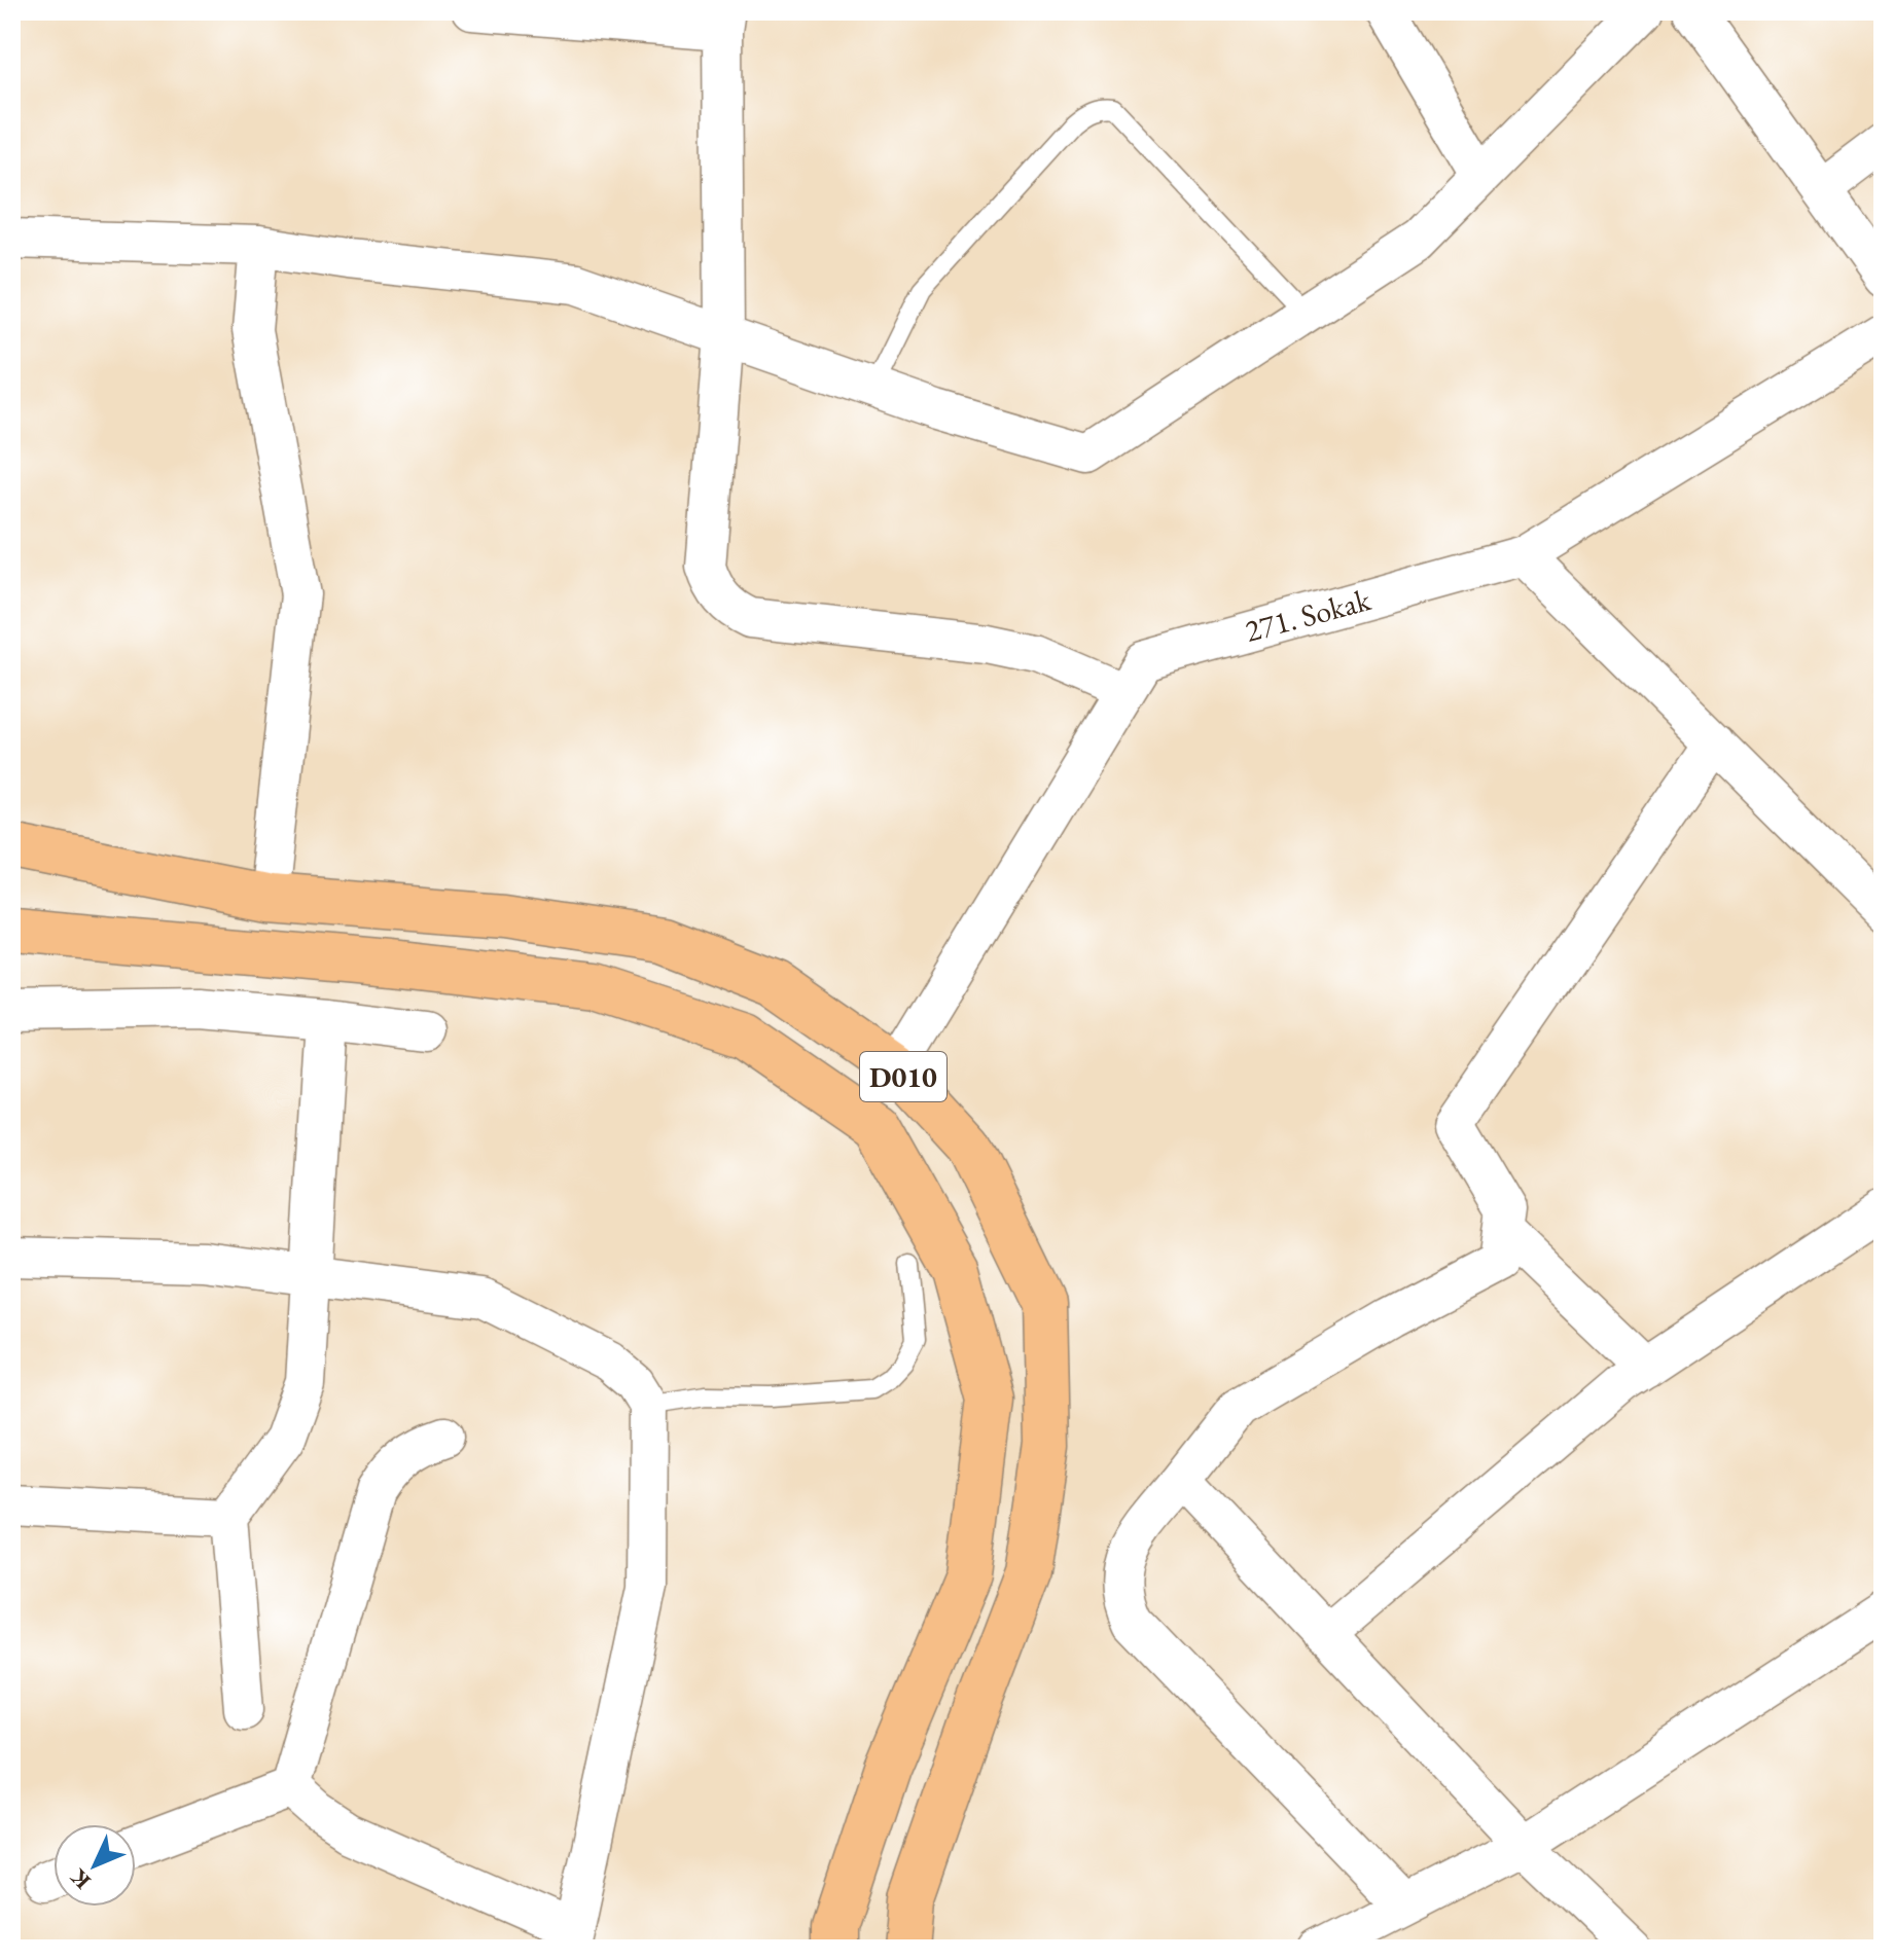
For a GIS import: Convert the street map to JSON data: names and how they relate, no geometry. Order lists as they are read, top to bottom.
{
  "streets": {
    "highway": ["D010"],
    "street": ["271. Sokak"]
  },
  "crossings": [
    ["271. Sokak", "D010"]
  ],
  "north": "bottom left"
}
